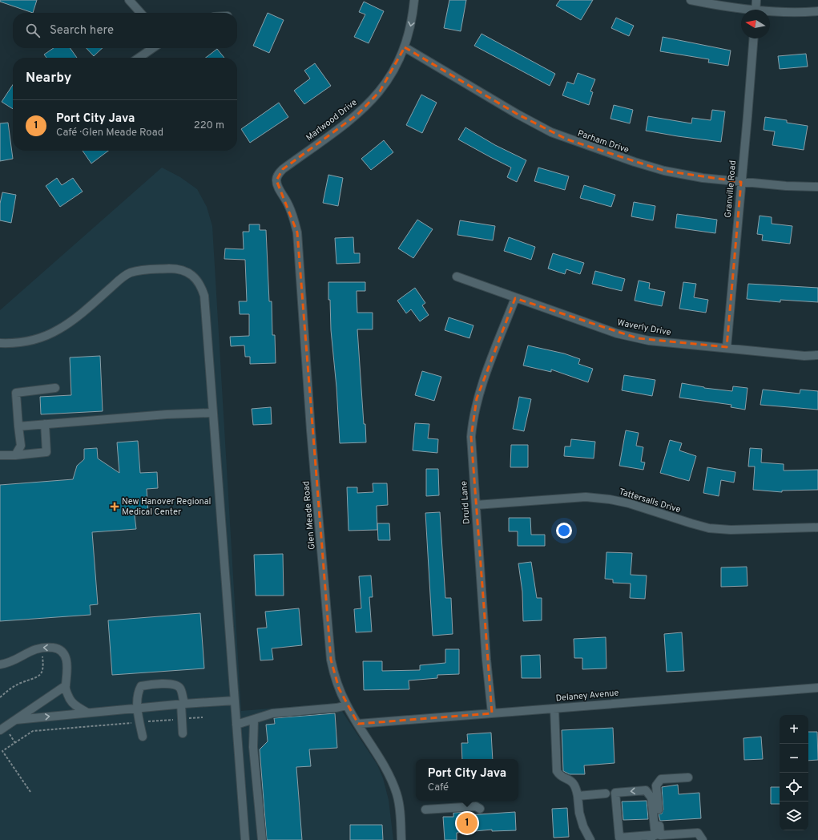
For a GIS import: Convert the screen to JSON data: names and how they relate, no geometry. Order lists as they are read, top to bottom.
{
  "streets": {
    "street": [
      "Marlwood Drive",
      "Parham Drive",
      "Granville Road",
      "Waverly Drive",
      "Tattersalls Drive",
      "Druid Lane",
      "Glen Meade Road",
      "Delaney Avenue"
    ]
  },
  "crossings": [
    ["Marlwood Drive", "Parham Drive"],
    ["Marlwood Drive", "Glen Meade Road"],
    ["Parham Drive", "Granville Road"],
    ["Granville Road", "Waverly Drive"],
    ["Waverly Drive", "Druid Lane"],
    ["Tattersalls Drive", "Druid Lane"],
    ["Druid Lane", "Delaney Avenue"],
    ["Glen Meade Road", "Delaney Avenue"]
  ],
  "places": {
    "health": ["New Hanover Regional Medical Center"]
  },
  "north": "left",
  "page": {
    "search": "Search here",
    "heading": "Nearby",
    "list": [
      {
        "mark": "1",
        "name": "Port City Java",
        "note": "Café · Glen Meade Road",
        "value": "220 m"
      }
    ],
    "map_buttons": ["+", "−"],
    "popup": ["Port City Java", "Café"],
    "pins": "1"
  }
}
